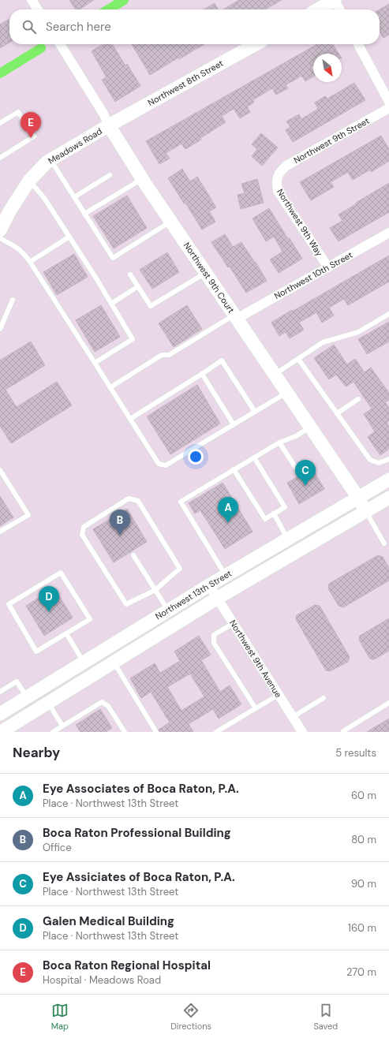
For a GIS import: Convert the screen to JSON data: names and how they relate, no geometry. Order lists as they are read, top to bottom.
{
  "streets": {
    "street": [
      "Northwest 8th Street",
      "Northwest 9th Street",
      "Meadows Road",
      "Northwest 9th Way",
      "Northwest 10th Street",
      "Northwest 9th Court",
      "Northwest 13th Street",
      "Northwest 9th Avenue"
    ]
  },
  "crossings": [
    ["Northwest 8th Street", "Meadows Road"],
    ["Northwest 8th Street", "Northwest 9th Court"],
    ["Northwest 9th Street", "Northwest 9th Way"],
    ["Meadows Road", "Northwest 9th Court"],
    ["Northwest 9th Way", "Northwest 10th Street"],
    ["Northwest 10th Street", "Northwest 9th Court"],
    ["Northwest 9th Court", "Northwest 13th Street"],
    ["Northwest 13th Street", "Northwest 9th Avenue"]
  ],
  "north": "bottom right",
  "page": {
    "search": "Search here",
    "pins": [
      "E",
      "C",
      "A",
      "B",
      "D"
    ],
    "heading": ["Nearby", "5 results"],
    "list": [
      {
        "mark": "A",
        "name": "Eye Associates of Boca Raton, P.A.",
        "note": "Place · Northwest 13th Street",
        "value": "60 m"
      },
      {
        "mark": "B",
        "name": "Boca Raton Professional Building",
        "note": "Office",
        "value": "80 m"
      },
      {
        "mark": "C",
        "name": "Eye Assiciates of Boca Raton, P.A.",
        "note": "Place · Northwest 13th Street",
        "value": "90 m"
      },
      {
        "mark": "D",
        "name": "Galen Medical Building",
        "note": "Place · Northwest 13th Street",
        "value": "160 m"
      },
      {
        "mark": "E",
        "name": "Boca Raton Regional Hospital",
        "note": "Hospital · Meadows Road",
        "value": "270 m"
      }
    ],
    "nav": ["Map", "Directions", "Saved"]
  }
}
